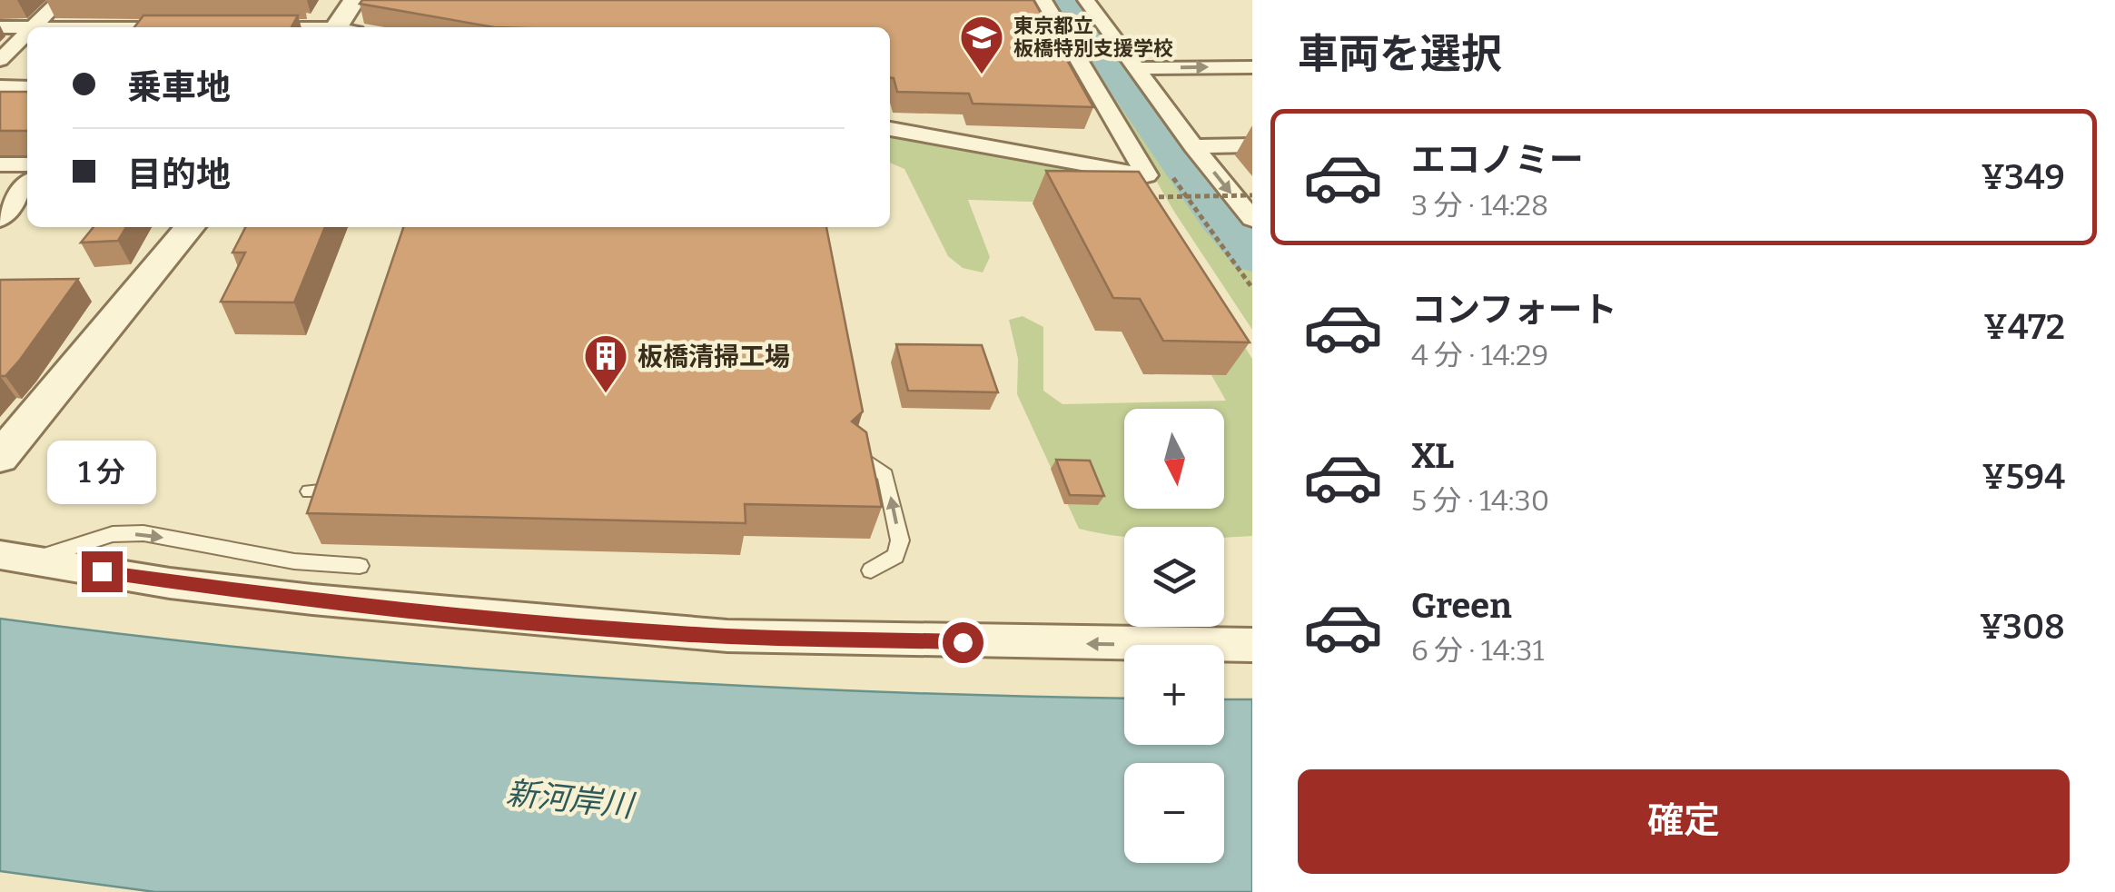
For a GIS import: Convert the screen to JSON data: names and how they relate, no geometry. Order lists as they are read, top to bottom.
{
  "water": ["新河岸川"],
  "places": {
    "school or university": ["東京都立 板橋特別支援学校"],
    "building": ["板橋清掃工場"]
  },
  "north": "bottom",
  "page": {
    "heading": "車両を選択",
    "banner": ["乗車地", "目的地"],
    "list": [
      {
        "name": "エコノミー",
        "note": "3 分 · 14:28",
        "value": "¥349"
      },
      {
        "name": "コンフォート",
        "note": "4 分 · 14:29",
        "value": "¥472"
      },
      {
        "name": "XL",
        "note": "5 分 · 14:30",
        "value": "¥594"
      },
      {
        "name": "Green",
        "note": "6 分 · 14:31",
        "value": "¥308"
      }
    ],
    "map_buttons": ["+", "−"],
    "bubble": "1 分",
    "buttons": "確定"
  }
}
